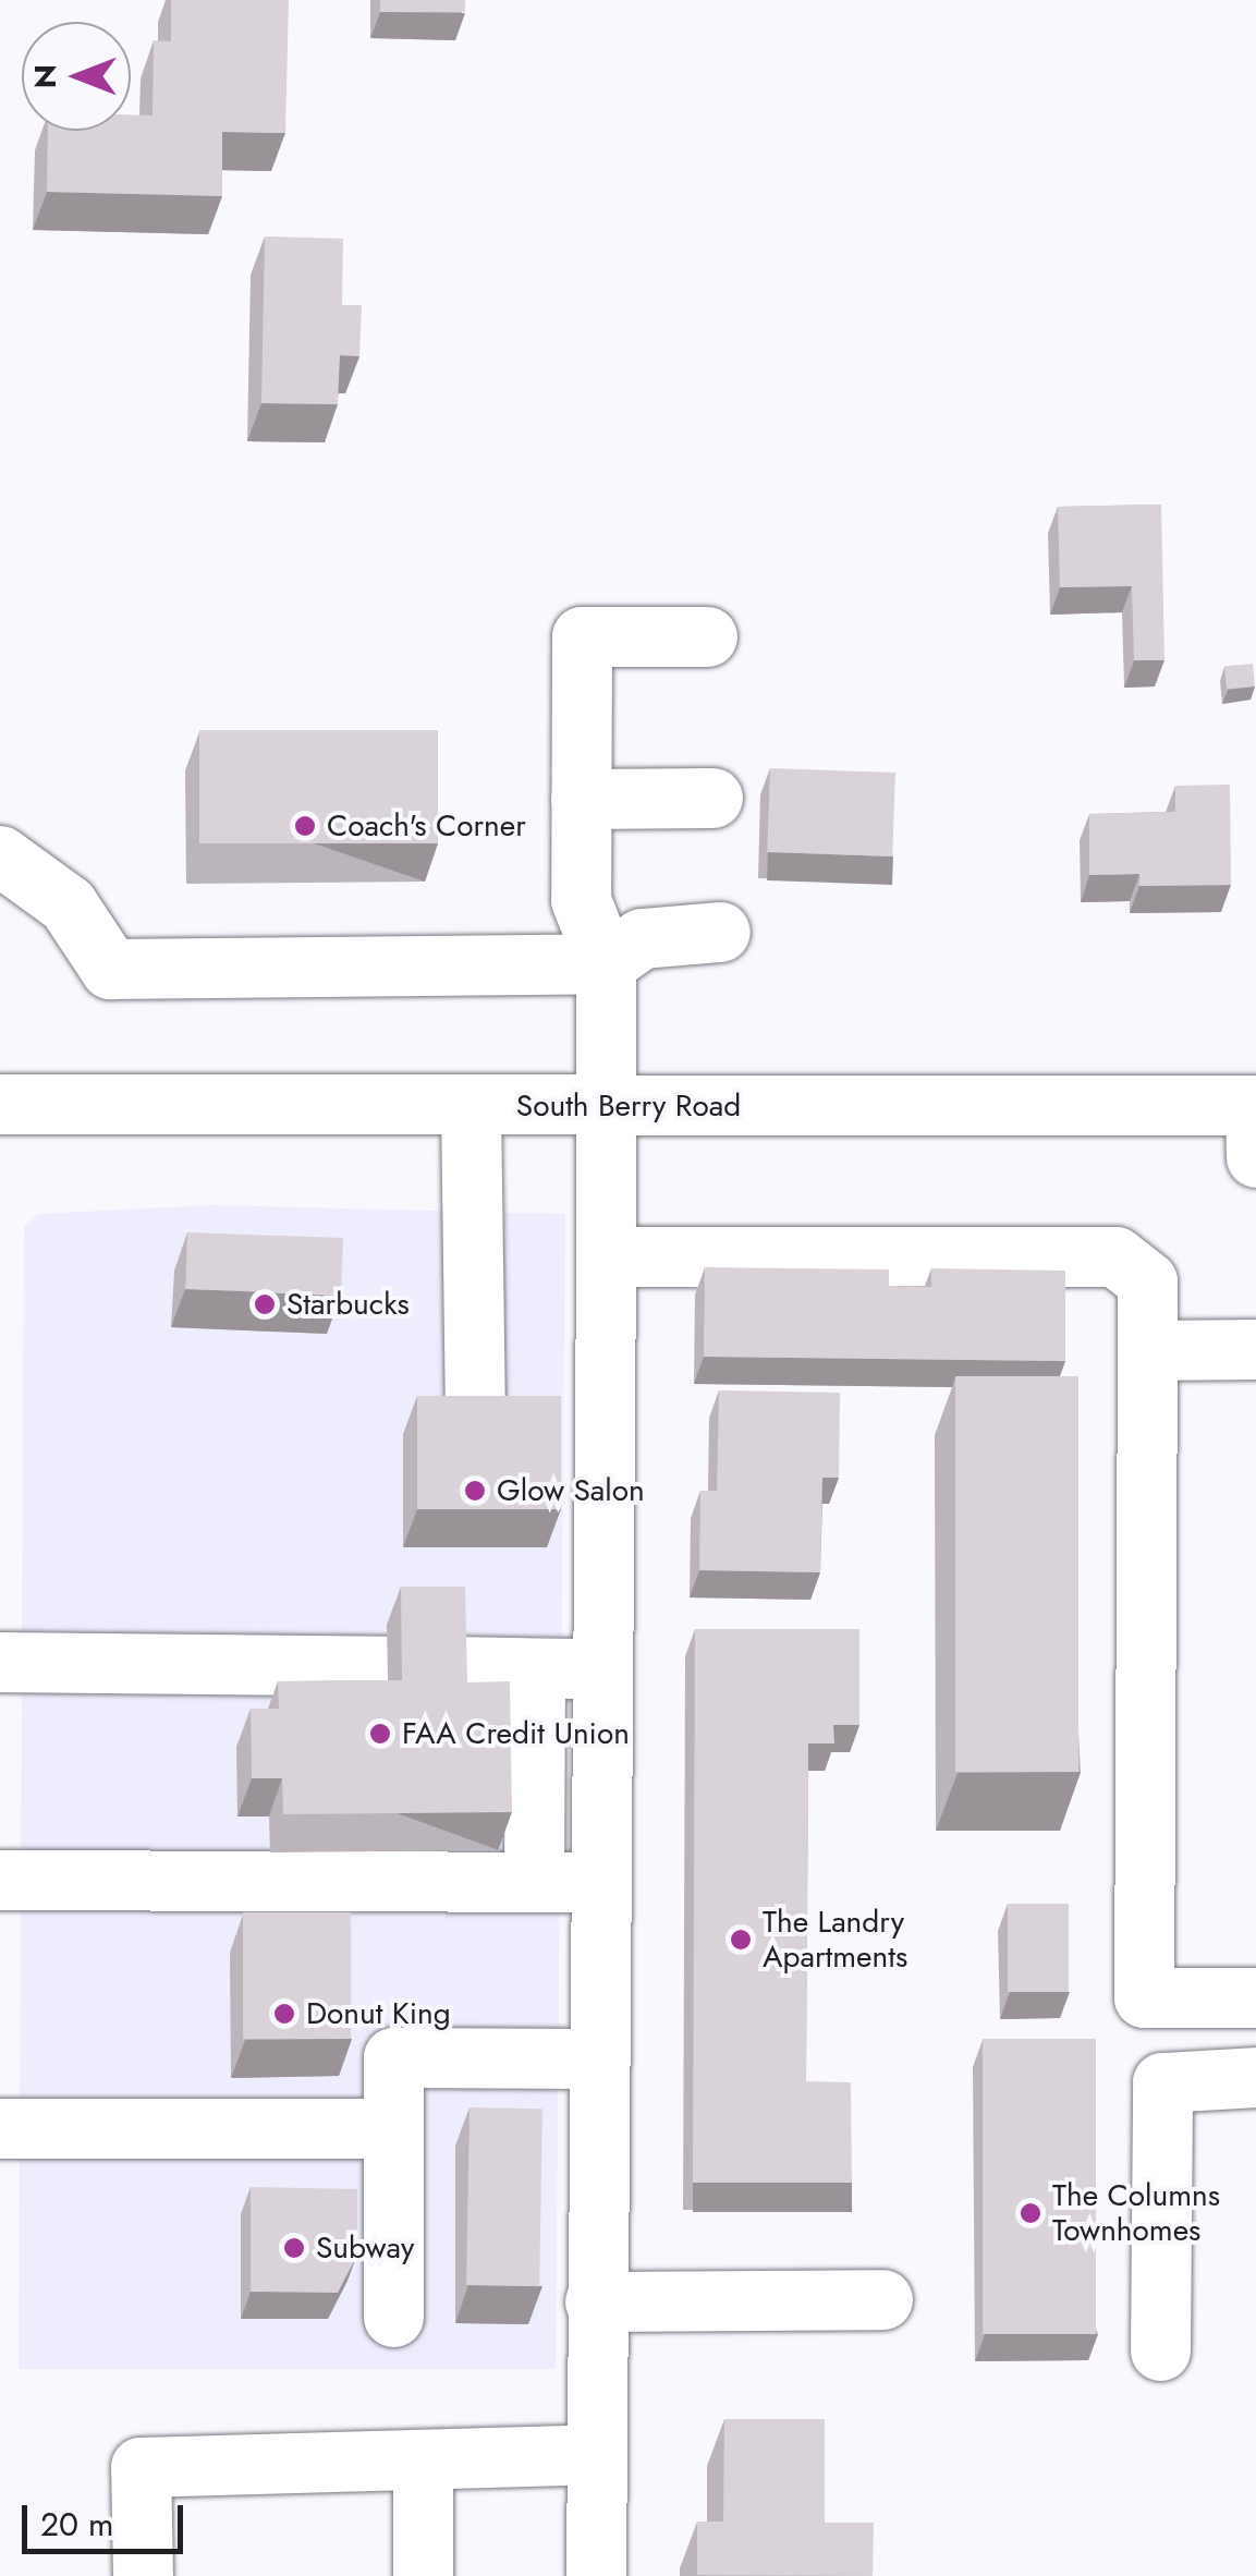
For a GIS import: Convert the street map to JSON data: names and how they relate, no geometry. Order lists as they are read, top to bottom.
{
  "streets": {
    "street": ["South Berry Road"]
  },
  "places": [
    "Coach's Corner",
    "Starbucks",
    "Glow Salon",
    "FAA Credit Union",
    "The Landry Apartments",
    "Donut King",
    "The Columns Townhomes",
    "Subway"
  ],
  "scale_bar": "20 m",
  "north": "left"
}
